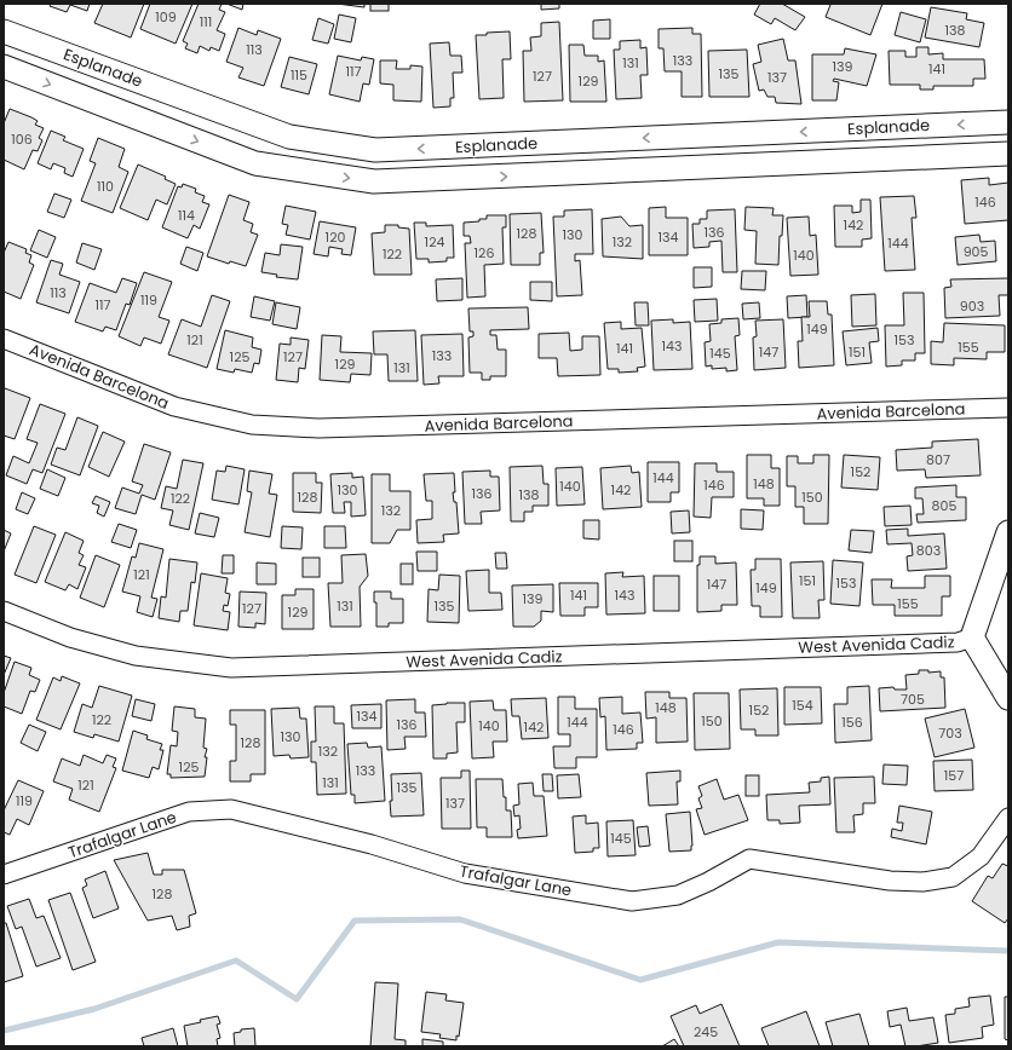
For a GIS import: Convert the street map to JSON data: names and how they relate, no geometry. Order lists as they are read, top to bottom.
{
  "streets": {
    "street": [
      "Esplanade",
      "Avenida Barcelona",
      "West Avenida Cadiz",
      "Trafalgar Lane"
    ]
  },
  "house_numbers": [
    "109",
    "111",
    "138",
    "113",
    "133",
    "131",
    "139",
    "141",
    "117",
    "135",
    "115",
    "127",
    "137",
    "129",
    "106",
    "110",
    "146",
    "114",
    "142",
    "136",
    "128",
    "130",
    "120",
    "134",
    "124",
    "132",
    "144",
    "905",
    "126",
    "122",
    "140",
    "113",
    "119",
    "117",
    "903",
    "149",
    "121",
    "153",
    "143",
    "155",
    "141",
    "147",
    "151",
    "145",
    "133",
    "125",
    "127",
    "129",
    "131",
    "807",
    "152",
    "144",
    "148",
    "146",
    "140",
    "130",
    "142",
    "136",
    "138",
    "128",
    "150",
    "122",
    "805",
    "132",
    "803",
    "121",
    "151",
    "153",
    "147",
    "149",
    "141",
    "143",
    "139",
    "155",
    "131",
    "135",
    "127",
    "129",
    "705",
    "154",
    "148",
    "152",
    "134",
    "122",
    "150",
    "144",
    "156",
    "136",
    "140",
    "142",
    "146",
    "703",
    "130",
    "128",
    "132",
    "125",
    "133",
    "157",
    "131",
    "121",
    "135",
    "119",
    "137",
    "145",
    "128",
    "245"
  ]
}
